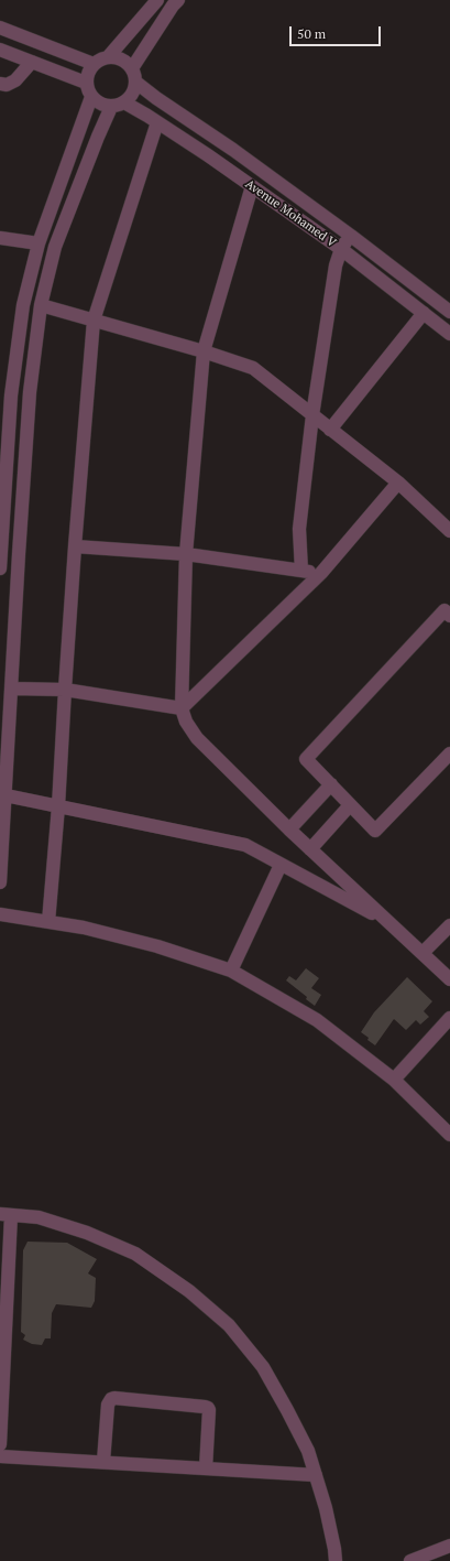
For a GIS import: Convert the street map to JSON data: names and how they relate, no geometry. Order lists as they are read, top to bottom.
{
  "streets": {
    "street": ["Avenue Mohamed V"]
  },
  "scale_bar": "50 m"
}
